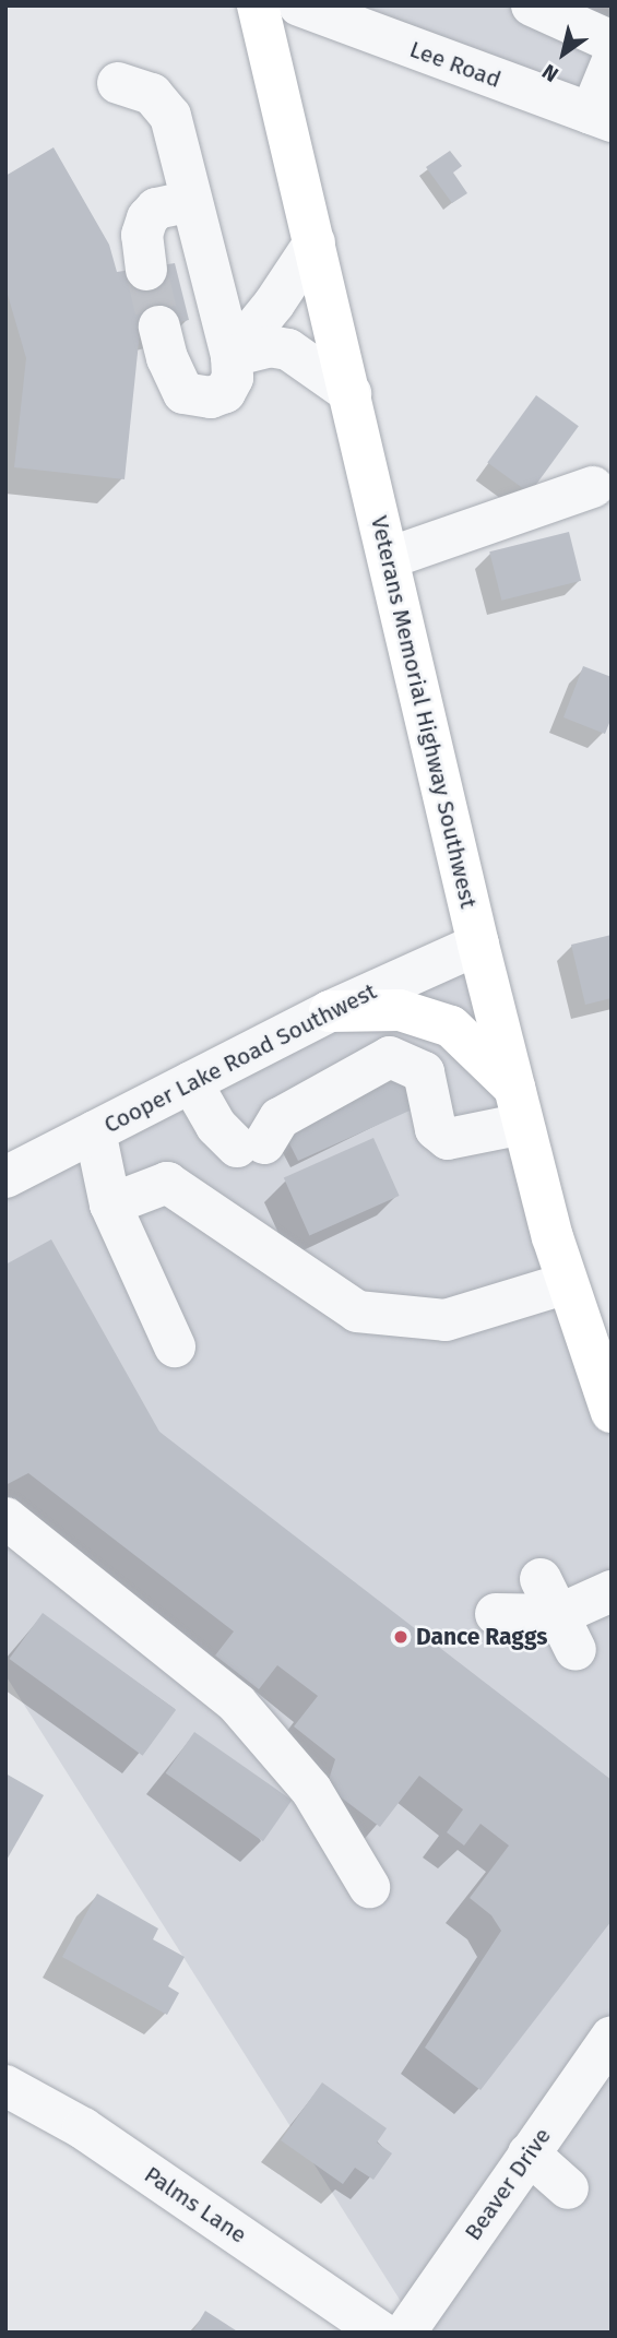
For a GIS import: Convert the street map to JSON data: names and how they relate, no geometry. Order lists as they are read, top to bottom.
{
  "streets": {
    "main road": ["Veterans Memorial Highway Southwest"],
    "street": [
      "Lee Road",
      "Cooper Lake Road Southwest",
      "Beaver Drive",
      "Palms Lane"
    ]
  },
  "crossings": [
    ["Veterans Memorial Highway Southwest", "Cooper Lake Road Southwest"]
  ],
  "places": ["Dance Raggs"],
  "north": "bottom left"
}
